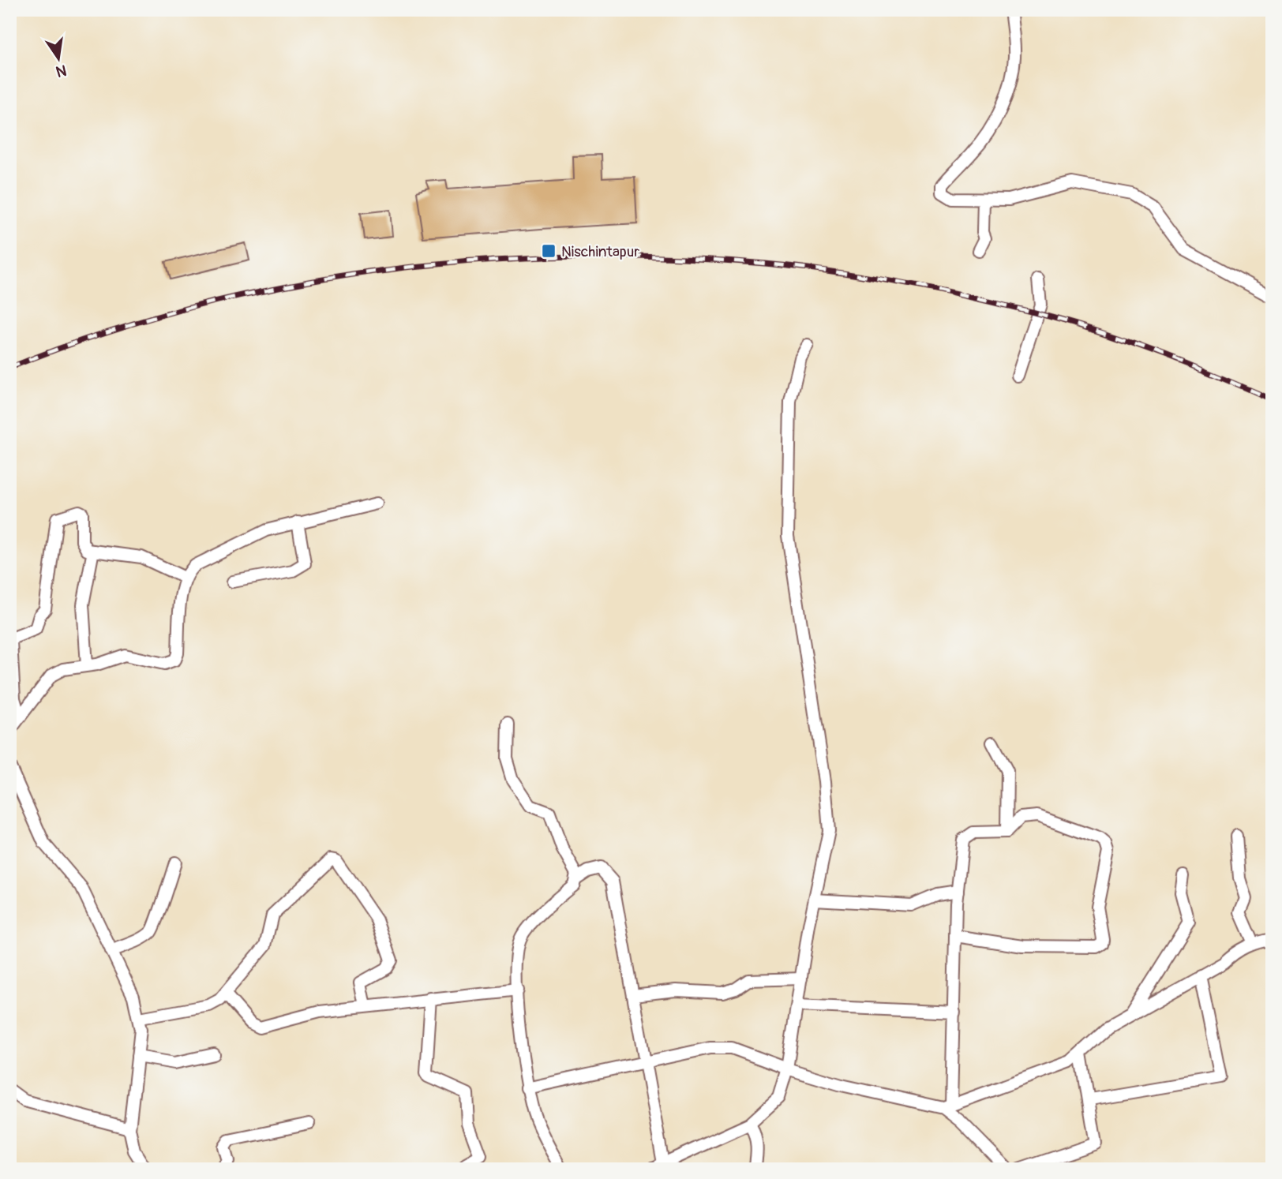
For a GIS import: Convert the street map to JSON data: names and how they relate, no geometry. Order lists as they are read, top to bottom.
{
  "places": {
    "transit": ["Nischintapur"]
  },
  "north": "bottom"
}
